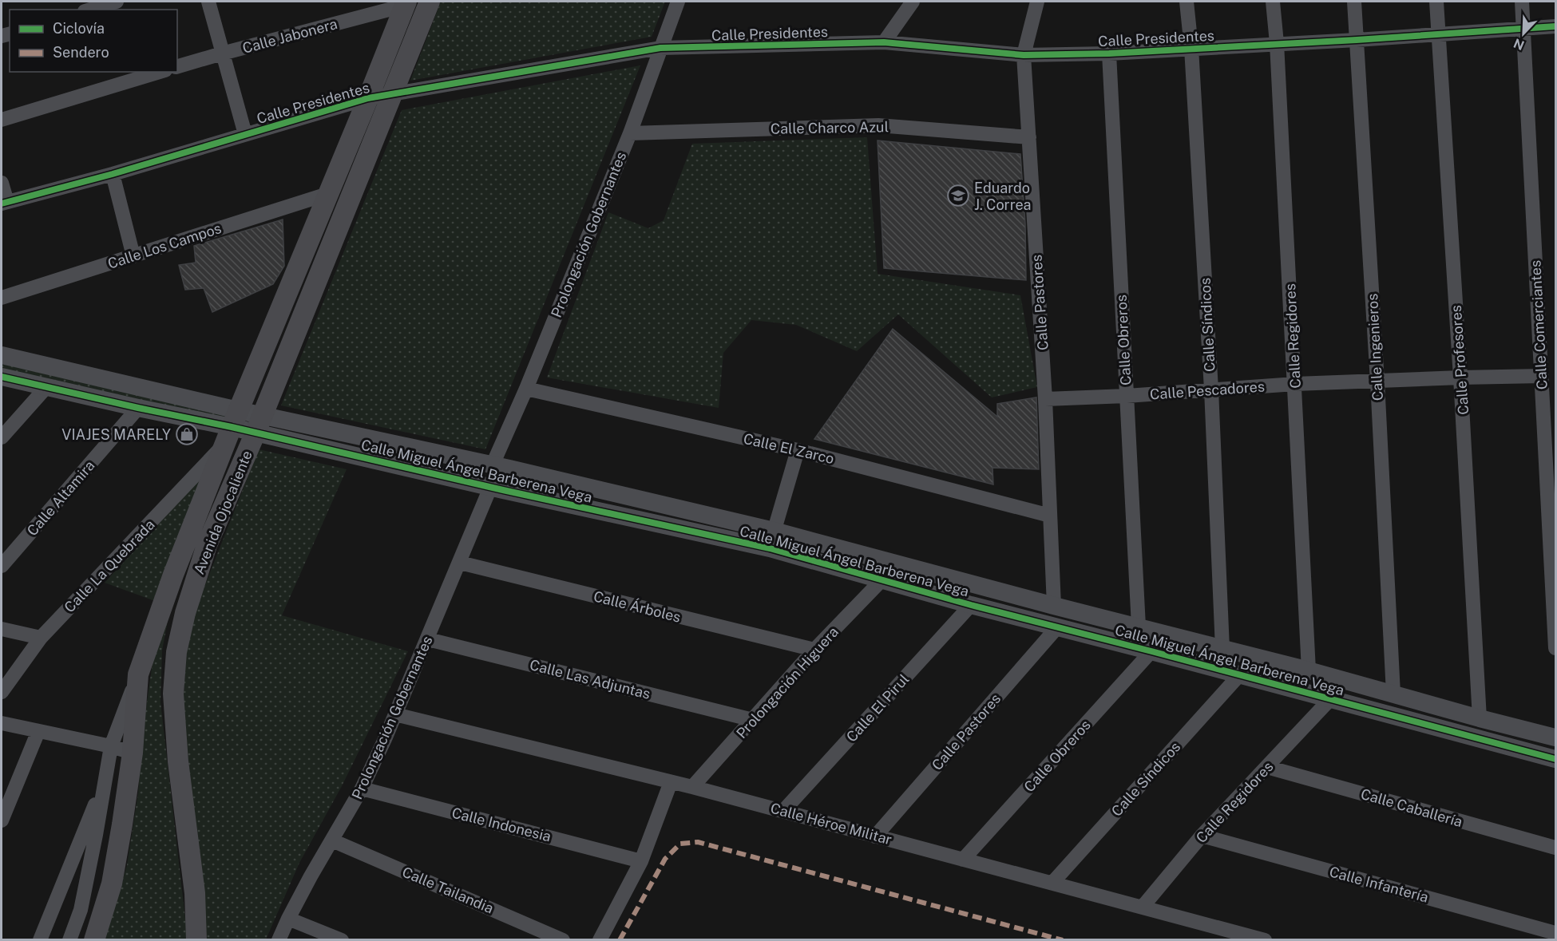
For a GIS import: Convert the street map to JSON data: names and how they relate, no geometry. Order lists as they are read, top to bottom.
{
  "streets": {
    "main road": ["Avenida Ojocaliente"],
    "street": [
      "Calle Presidentes",
      "Calle Jabonera",
      "Calle Charco Azul",
      "Prolongación Gobernantes",
      "Calle Los Campos",
      "Calle Pastores",
      "Calle Síndicos",
      "Calle Comerciantes",
      "Calle Regidores",
      "Calle Obreros",
      "Calle Ingenieros",
      "Calle Profesores",
      "Calle Pescadores",
      "Calle El Zarco",
      "Calle Miguel Ángel Barberena Vega",
      "Calle Altamira",
      "Calle La Quebrada",
      "Calle Árboles",
      "Calle Las Adjuntas",
      "Prolongación Higuera",
      "Calle El Pirul",
      "Calle Caballería",
      "Calle Héroe Militar",
      "Calle Indonesia",
      "Calle Infantería",
      "Calle Tailandia"
    ]
  },
  "crossings": [
    ["Calle Presidentes", "Prolongación Gobernantes"],
    ["Calle Presidentes", "Calle Pastores"],
    ["Calle Presidentes", "Calle Síndicos"],
    ["Calle Presidentes", "Calle Comerciantes"],
    ["Calle Presidentes", "Calle Regidores"],
    ["Calle Presidentes", "Calle Obreros"],
    ["Calle Presidentes", "Calle Ingenieros"],
    ["Calle Presidentes", "Calle Profesores"],
    ["Calle Presidentes", "Avenida Ojocaliente"],
    ["Calle Jabonera", "Avenida Ojocaliente"],
    ["Calle Charco Azul", "Prolongación Gobernantes"],
    ["Calle Charco Azul", "Calle Pastores"],
    ["Prolongación Gobernantes", "Calle El Zarco"],
    ["Prolongación Gobernantes", "Calle Miguel Ángel Barberena Vega"],
    ["Prolongación Gobernantes", "Calle Árboles"],
    ["Prolongación Gobernantes", "Calle Las Adjuntas"],
    ["Prolongación Gobernantes", "Calle Héroe Militar"],
    ["Prolongación Gobernantes", "Calle Indonesia"],
    ["Prolongación Gobernantes", "Calle Tailandia"],
    ["Calle Los Campos", "Avenida Ojocaliente"],
    ["Calle Pastores", "Calle Pescadores"],
    ["Calle Pastores", "Calle El Zarco"],
    ["Calle Pastores", "Calle Miguel Ángel Barberena Vega"],
    ["Calle Pastores", "Calle Héroe Militar"],
    ["Calle Síndicos", "Calle Pescadores"],
    ["Calle Síndicos", "Calle Miguel Ángel Barberena Vega"],
    ["Calle Síndicos", "Calle Héroe Militar"],
    ["Calle Comerciantes", "Calle Pescadores"],
    ["Calle Regidores", "Calle Pescadores"],
    ["Calle Regidores", "Calle Miguel Ángel Barberena Vega"],
    ["Calle Regidores", "Calle Caballería"],
    ["Calle Regidores", "Calle Héroe Militar"],
    ["Calle Regidores", "Calle Infantería"],
    ["Calle Obreros", "Calle Pescadores"],
    ["Calle Obreros", "Calle Miguel Ángel Barberena Vega"],
    ["Calle Obreros", "Calle Héroe Militar"],
    ["Calle Ingenieros", "Calle Pescadores"],
    ["Calle Ingenieros", "Calle Miguel Ángel Barberena Vega"],
    ["Calle Profesores", "Calle Pescadores"],
    ["Calle Profesores", "Calle Miguel Ángel Barberena Vega"],
    ["Calle Miguel Ángel Barberena Vega", "Calle Altamira"],
    ["Calle Miguel Ángel Barberena Vega", "Avenida Ojocaliente"],
    ["Calle Miguel Ángel Barberena Vega", "Calle La Quebrada"],
    ["Calle Miguel Ángel Barberena Vega", "Prolongación Higuera"],
    ["Calle Miguel Ángel Barberena Vega", "Calle El Pirul"],
    ["Avenida Ojocaliente", "Calle La Quebrada"],
    ["Calle Árboles", "Prolongación Higuera"],
    ["Calle Las Adjuntas", "Prolongación Higuera"],
    ["Prolongación Higuera", "Calle Héroe Militar"],
    ["Calle El Pirul", "Calle Héroe Militar"]
  ],
  "places": {
    "school or university": ["Eduardo J. Correa"],
    "shop": ["VIAJES MARELY"]
  },
  "legend": ["Ciclovía", "Sendero"],
  "north": "bottom left"
}
